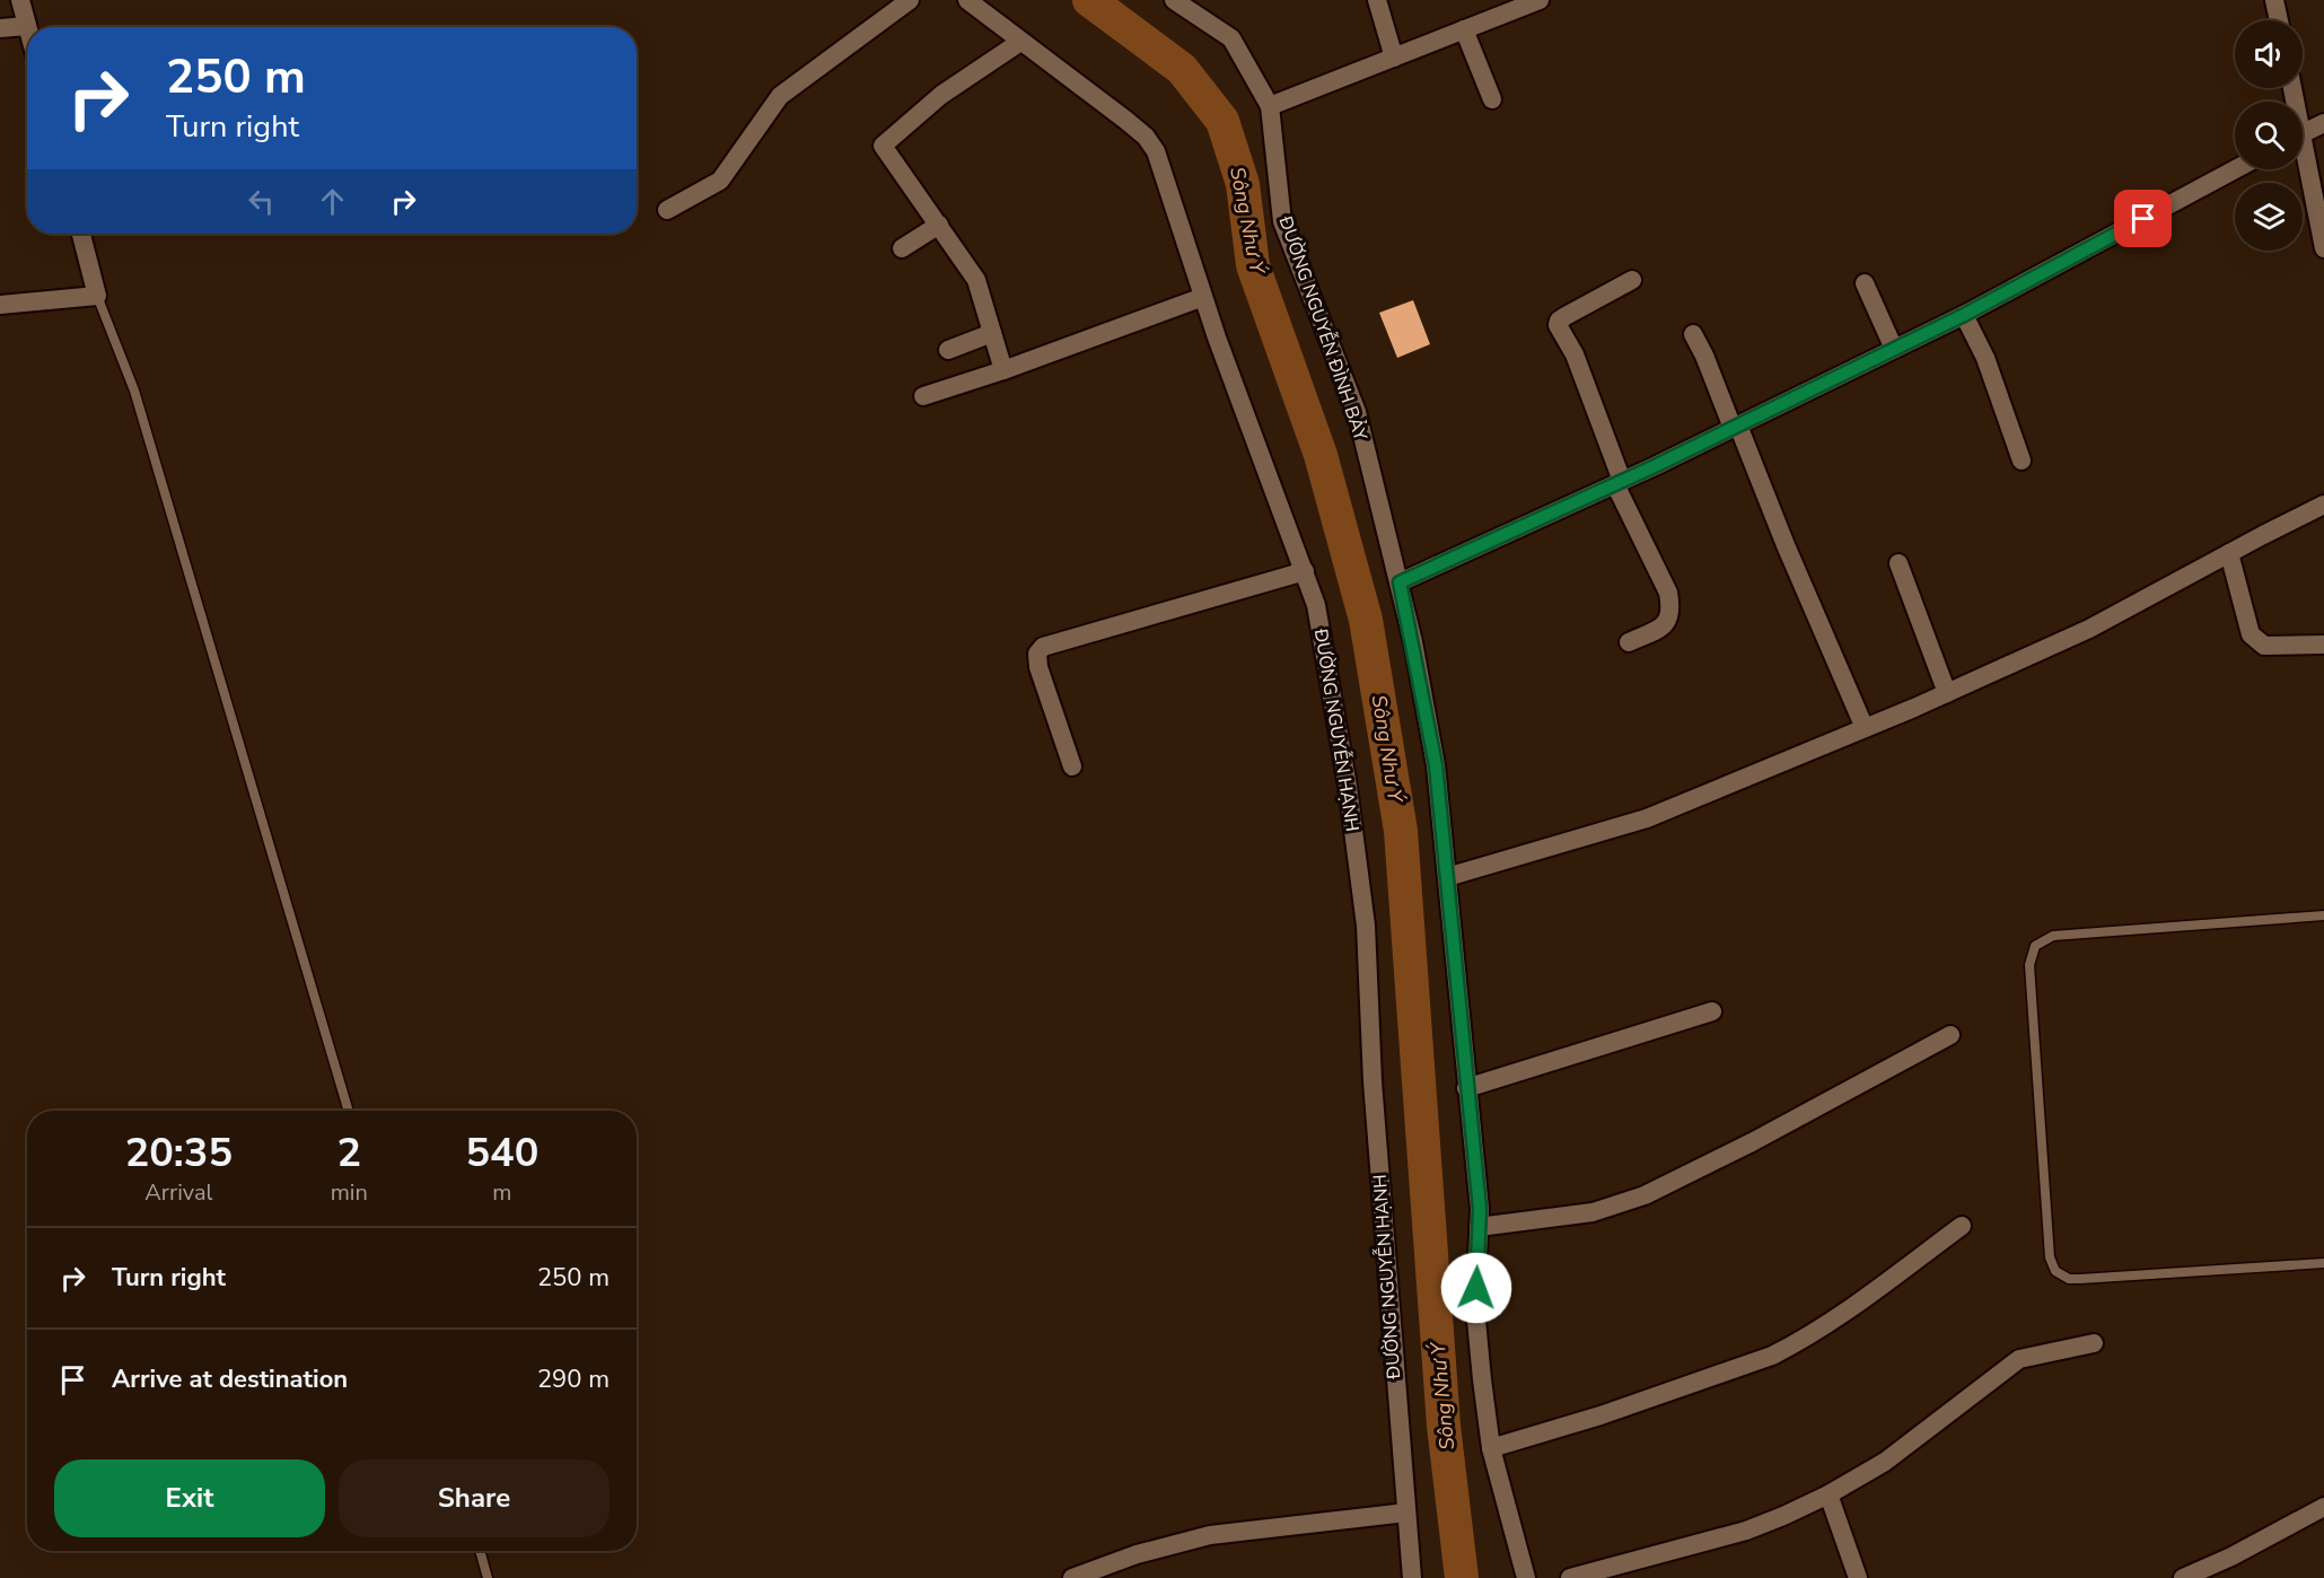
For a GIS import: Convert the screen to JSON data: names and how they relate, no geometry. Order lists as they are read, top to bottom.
{
  "streets": {
    "street": ["ĐƯỜNG NGUYỄN ĐÌNH BẢY", "ĐƯỜNG NGUYỄN HẠNH"]
  },
  "water": ["Sông Như Ý"],
  "page": {
    "turn": ["250 m", "Turn right"],
    "eta": [
      "20:35",
      "Arrival",
      "2",
      "min",
      "540",
      "m"
    ],
    "list": [
      {
        "name": "Turn right",
        "value": "250 m"
      },
      {
        "name": "Arrive at destination",
        "value": "290 m"
      }
    ],
    "buttons": ["Exit", "Share"]
  }
}
